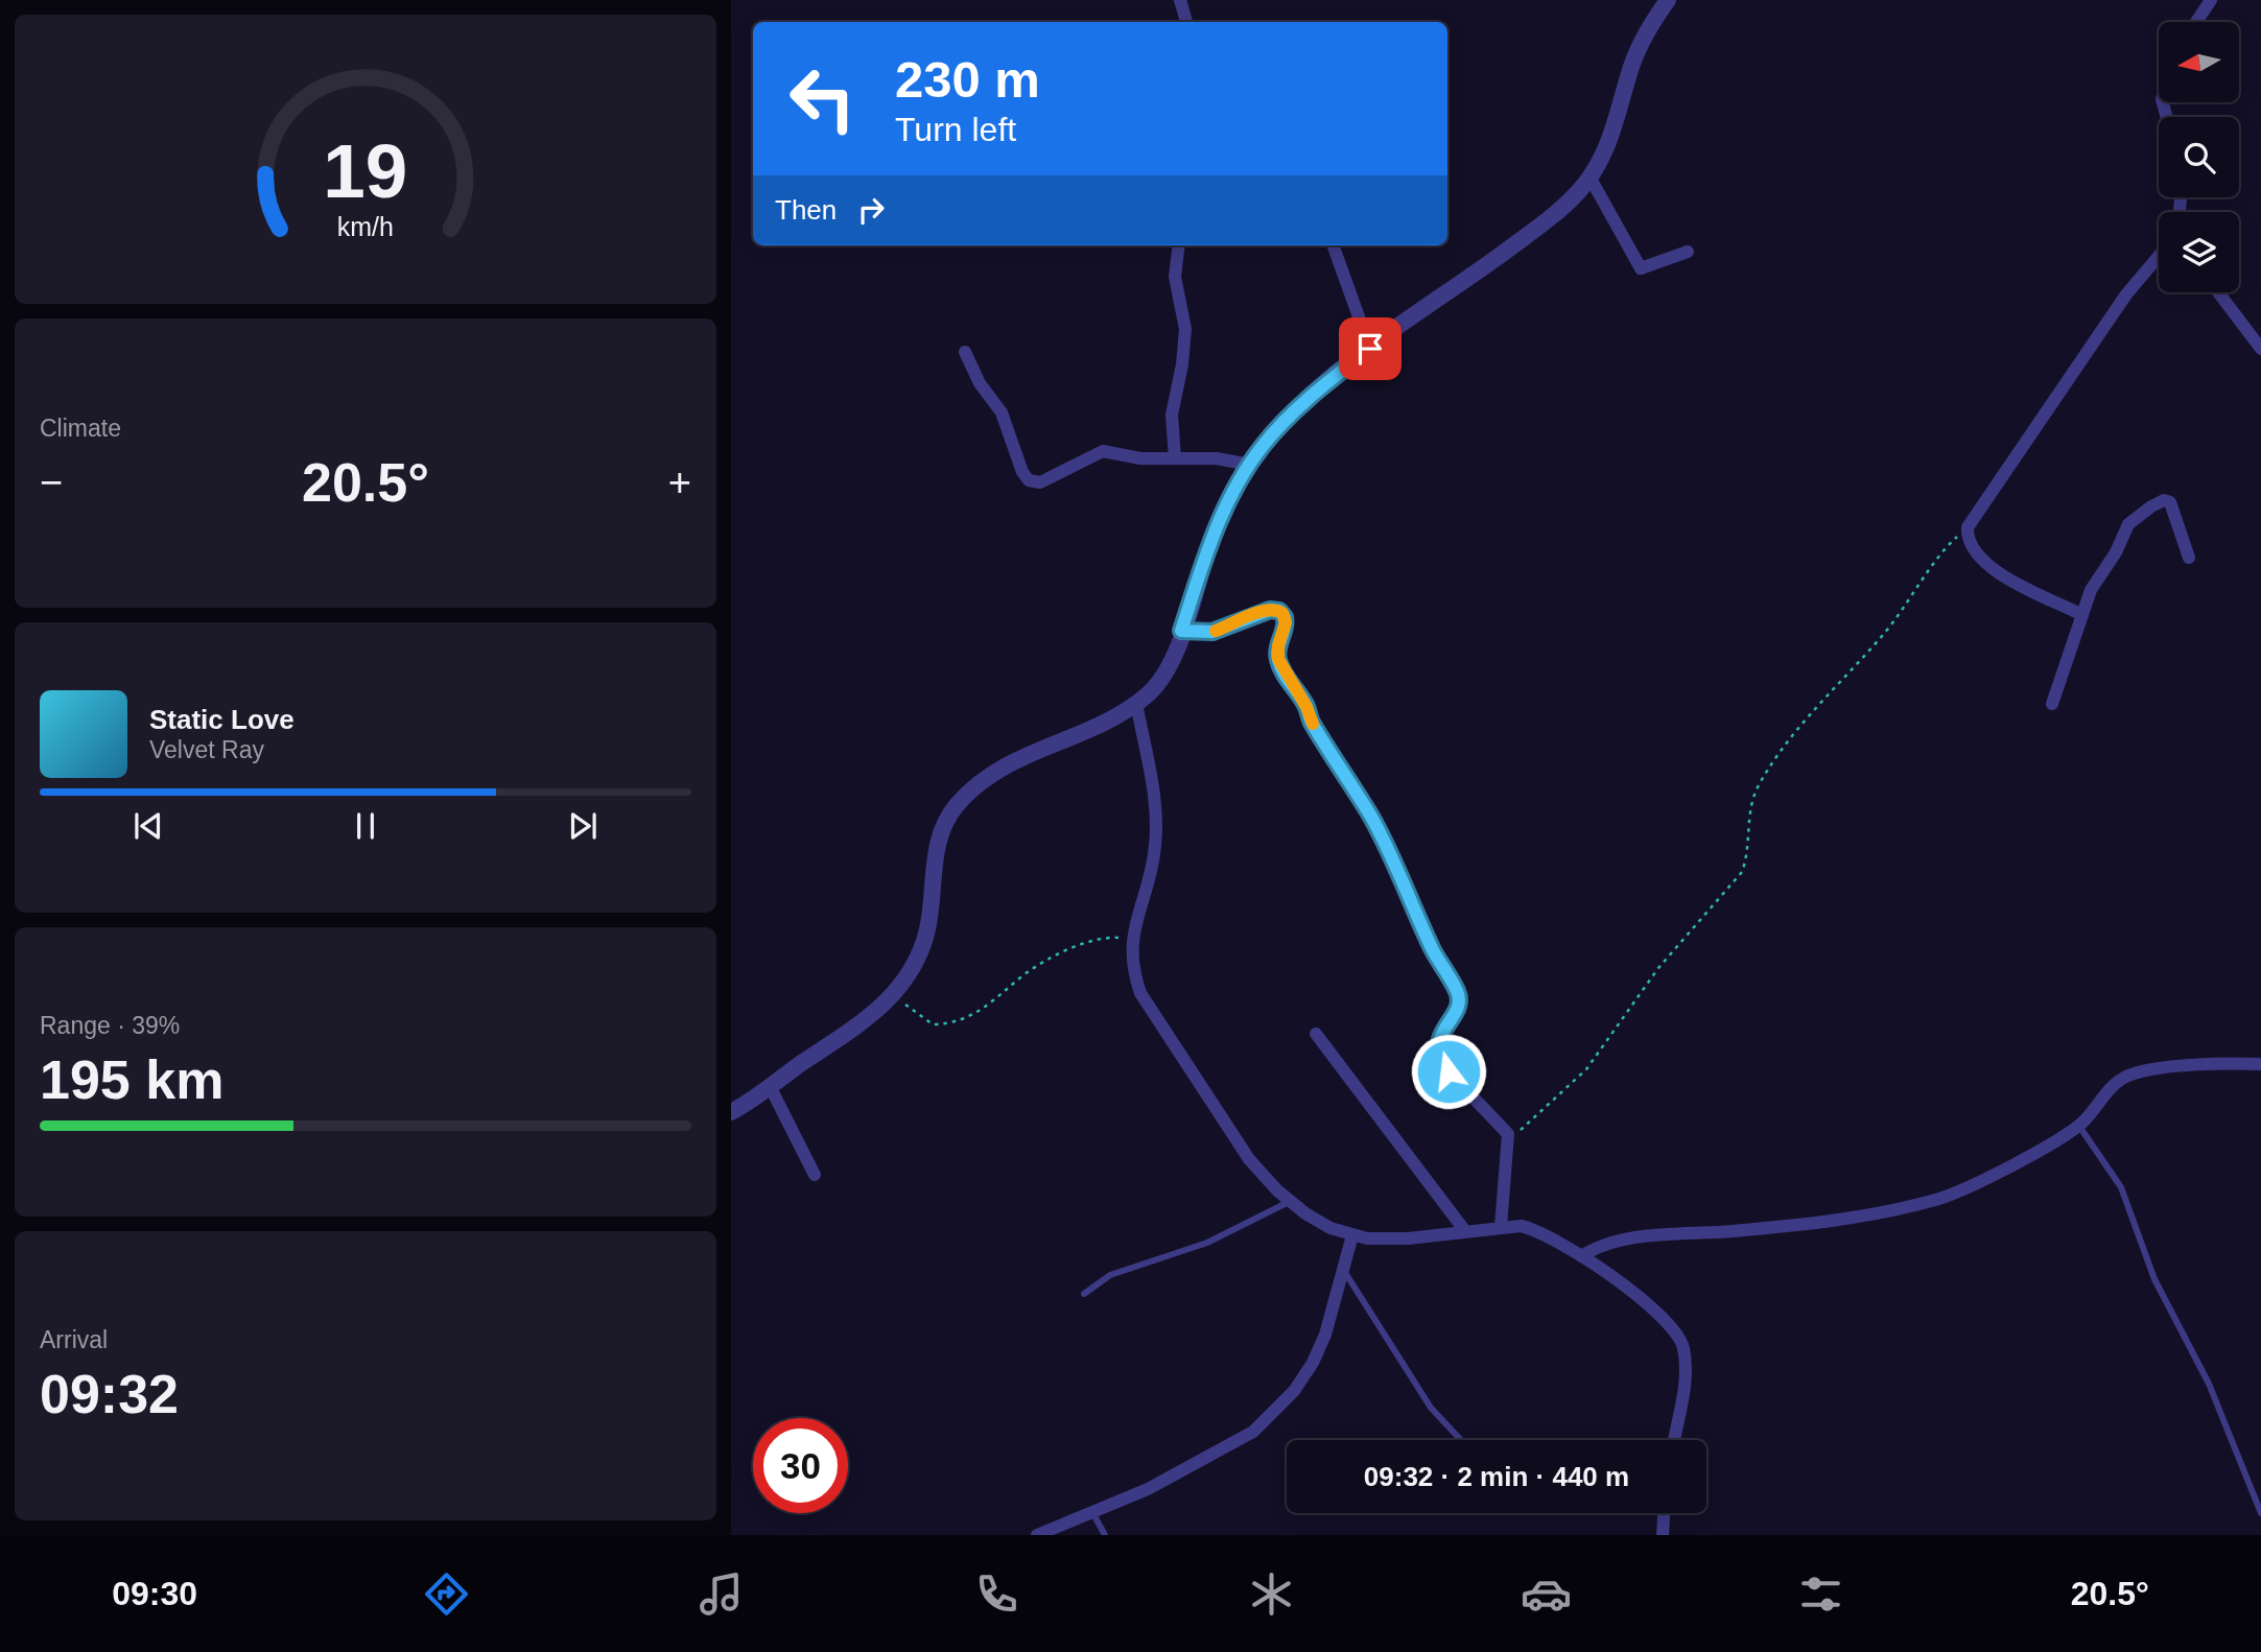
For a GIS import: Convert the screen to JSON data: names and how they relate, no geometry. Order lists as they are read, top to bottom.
{
  "north": "left",
  "page": {
    "turn": ["230 m", "Turn left"],
    "then": "Then",
    "tile": [
      "Climate",
      ["Range · 39%", "195 km"],
      ["Arrival", "09:32"]
    ],
    "heat": ["−", "20.5°", "+"],
    "song": ["Static Love", "Velvet Ray"],
    "limit": "30",
    "trip": "09:32 · 2 min · 440 m",
    "tabs": ["09:30", "20.5°"],
    "gauge": ["19", "km/h"]
  }
}
